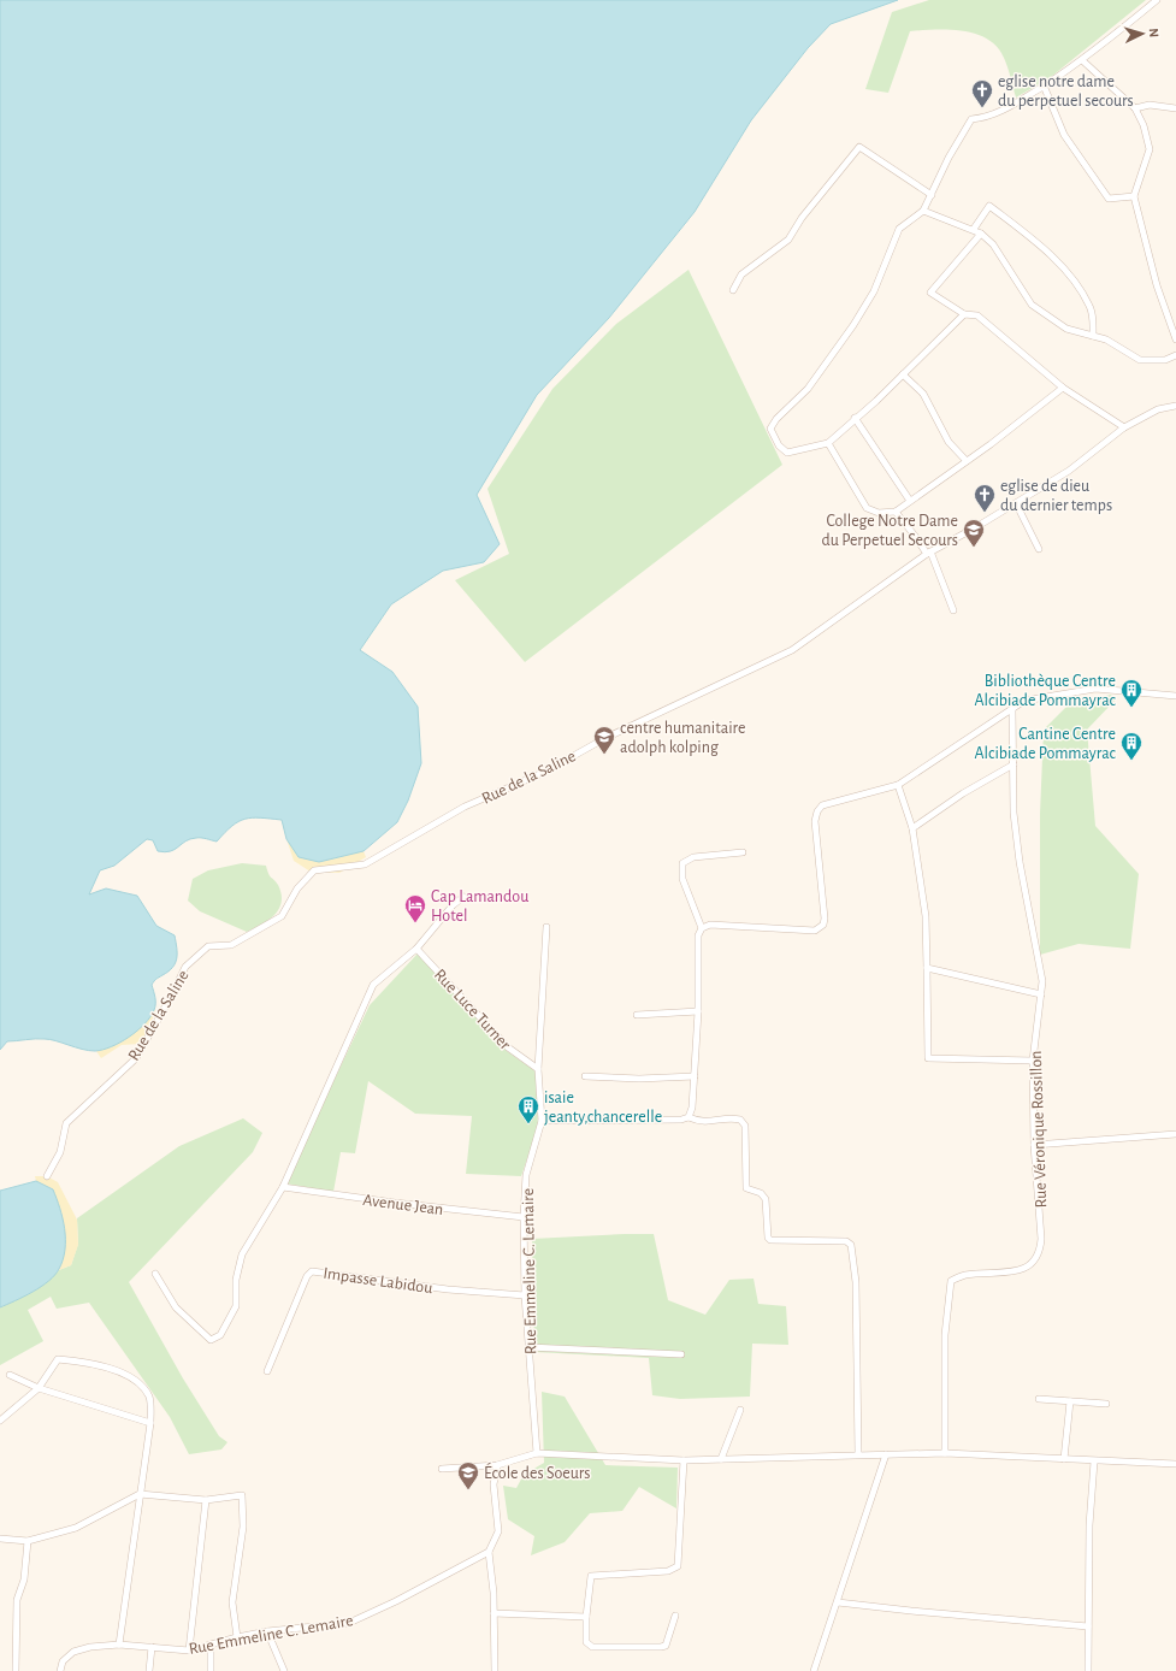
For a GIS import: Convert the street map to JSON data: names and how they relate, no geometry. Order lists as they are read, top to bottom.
{
  "streets": {
    "street": [
      "Rue de la Saline",
      "Rue Luce Turner",
      "Rue Véronique Rossillon",
      "Avenue Jean",
      "Rue Emmeline C. Lemaire",
      "Impasse Labidou"
    ]
  },
  "crossings": [
    ["Avenue Jean", "Rue Emmeline C. Lemaire"],
    ["Rue Emmeline C. Lemaire", "Impasse Labidou"]
  ],
  "places": {
    "church": ["eglise notre dame du perpetuel secours", "eglise de dieu du dernier temps"],
    "school or university": ["College Notre Dame du Perpetuel Secours", "centre humanitaire adolph kolping", "École des Soeurs"],
    "building": ["Bibliothèque Centre Alcibiade Pommayrac", "Cantine Centre Alcibiade Pommayrac", "isaie jeanty,chancerelle"],
    "hotel": ["Cap Lamandou Hotel"]
  },
  "north": "right"
}
